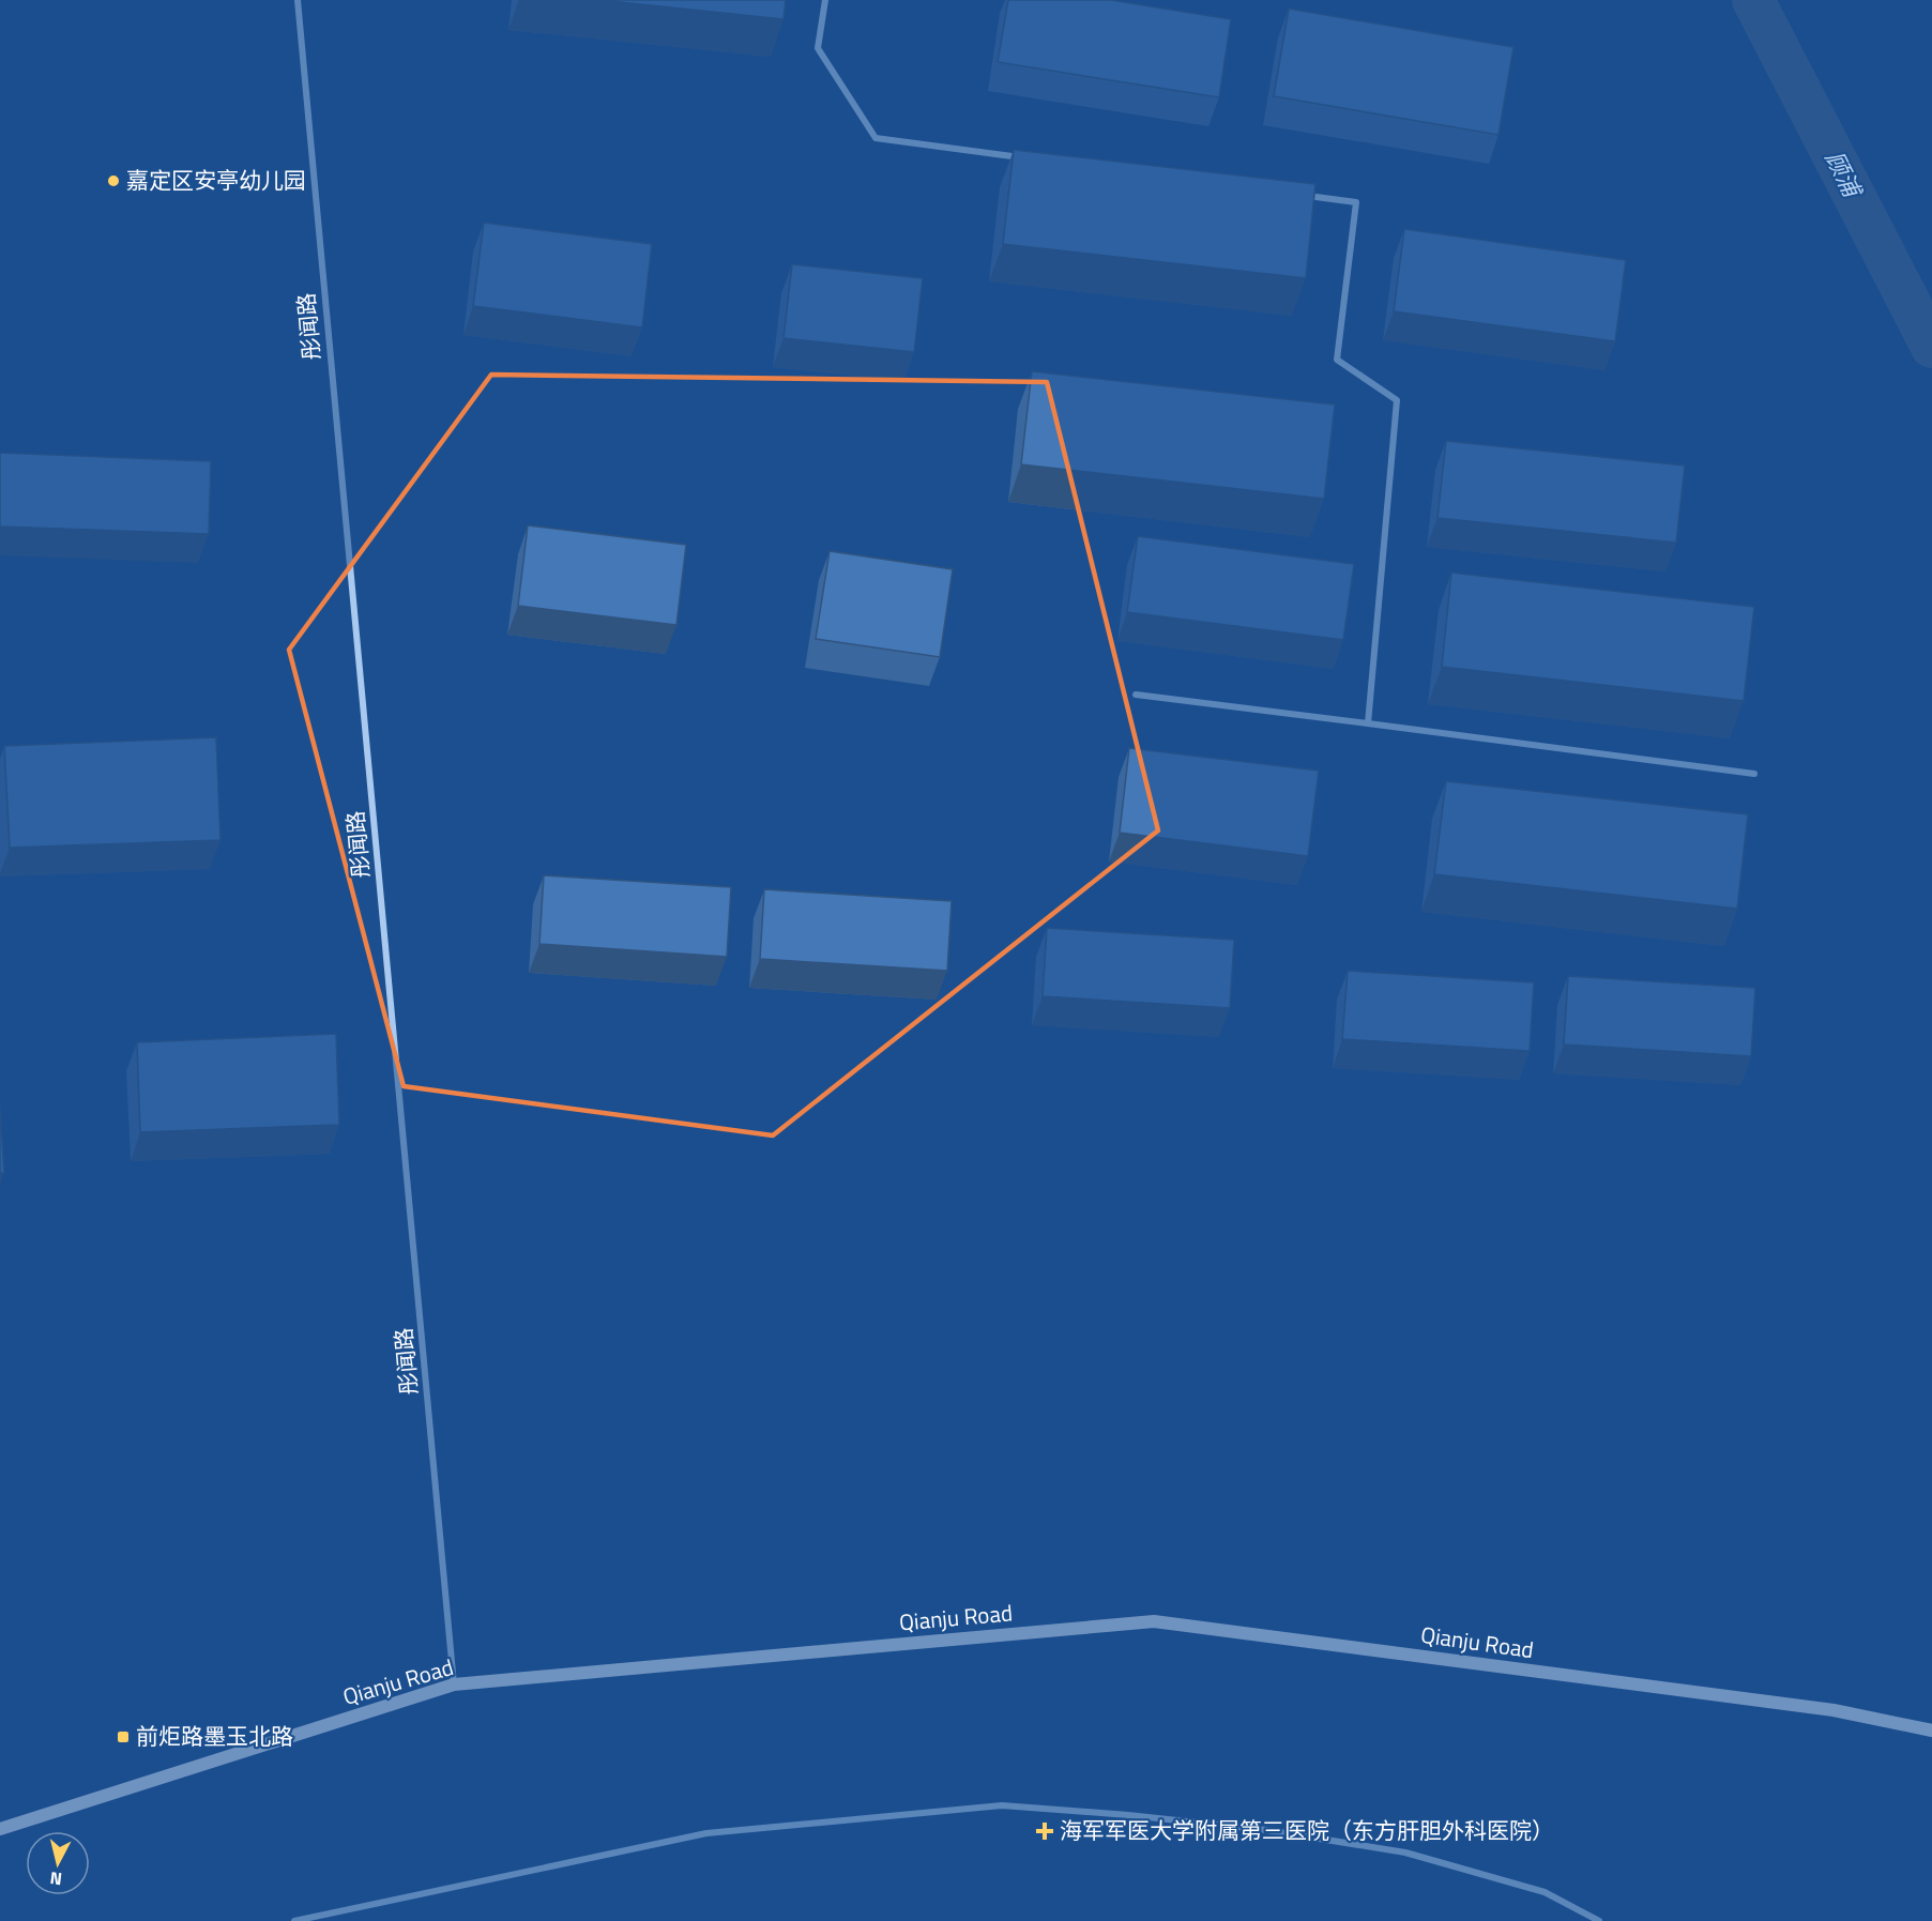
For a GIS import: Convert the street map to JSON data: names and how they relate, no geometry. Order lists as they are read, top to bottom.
{
  "streets": {
    "street": ["彤闻路", "Qianju Road"]
  },
  "crossings": [
    ["彤闻路", "Qianju Road"]
  ],
  "water": ["顾浦"],
  "places": {
    "other": ["嘉定区安亭幼儿园"],
    "transit": ["前炬路墨玉北路"],
    "health": ["海军军医大学附属第三医院（东方肝胆外科医院）"]
  },
  "north": "bottom"
}
